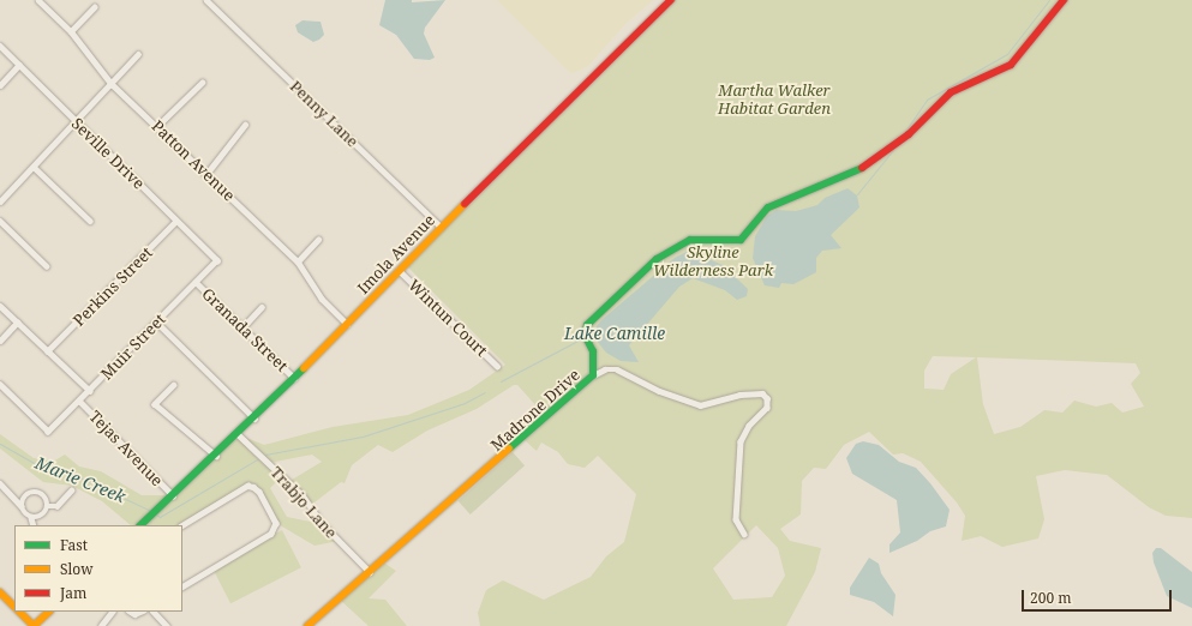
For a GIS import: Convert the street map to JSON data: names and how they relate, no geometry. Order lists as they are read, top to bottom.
{
  "streets": {
    "street": [
      "Penny Lane",
      "Seville Drive",
      "Patton Avenue",
      "Imola Avenue",
      "Perkins Street",
      "Wintun Court",
      "Granada Street",
      "Muir Street",
      "Madrone Drive",
      "Tejas Avenue",
      "Trabjo Lane"
    ]
  },
  "crossings": [
    ["Penny Lane", "Imola Avenue"],
    ["Seville Drive", "Perkins Street"],
    ["Seville Drive", "Muir Street"],
    ["Patton Avenue", "Imola Avenue"],
    ["Imola Avenue", "Wintun Court"],
    ["Imola Avenue", "Granada Street"],
    ["Imola Avenue", "Tejas Avenue"],
    ["Imola Avenue", "Trabjo Lane"],
    ["Granada Street", "Muir Street"],
    ["Muir Street", "Tejas Avenue"],
    ["Madrone Drive", "Trabjo Lane"]
  ],
  "water": ["Lake Camille", "Marie Creek"],
  "parks": ["Martha Walker Habitat Garden", "Skyline Wilderness Park"],
  "legend": ["Fast", "Slow", "Jam"],
  "scale_bar": "200 m"
}
